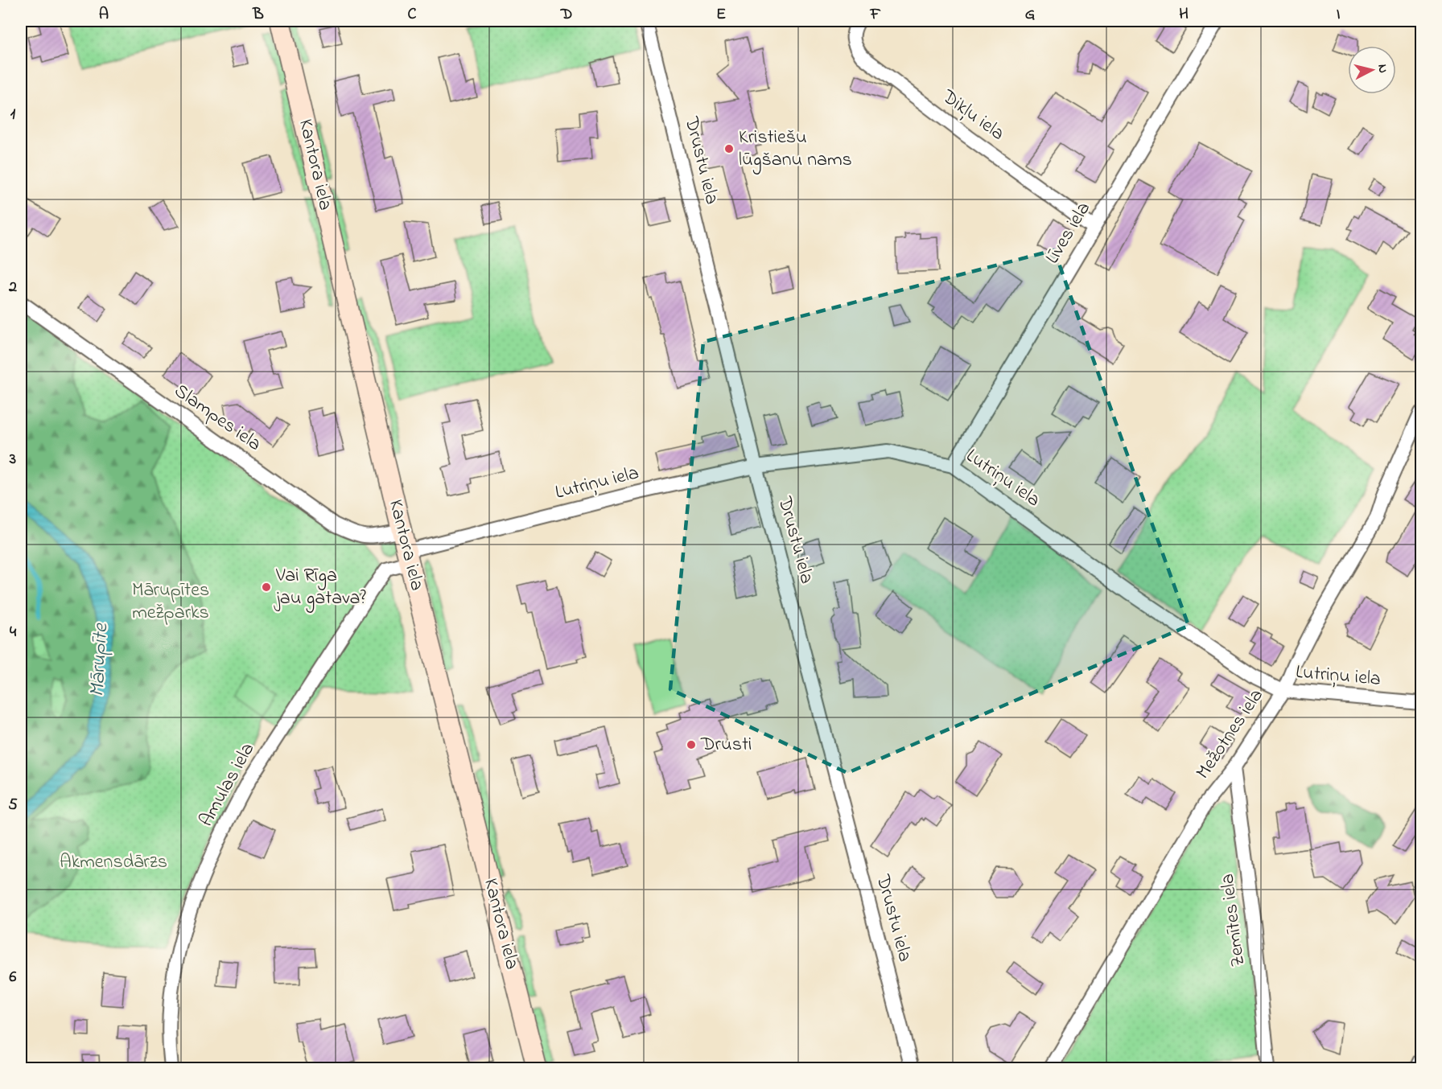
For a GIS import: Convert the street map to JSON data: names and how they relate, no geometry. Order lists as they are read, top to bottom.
{
  "streets": {
    "main road": ["Kantora iela"],
    "street": [
      "Dikļu iela",
      "Drustu iela",
      "Līves iela",
      "Slampes iela",
      "Lutriņu iela",
      "Mežotnes iela",
      "Amulas iela",
      "Zemītes iela"
    ]
  },
  "crossings": [
    ["Dikļu iela", "Līves iela"],
    ["Drustu iela", "Lutriņu iela"],
    ["Kantora iela", "Slampes iela"],
    ["Kantora iela", "Lutriņu iela"],
    ["Kantora iela", "Amulas iela"],
    ["Līves iela", "Lutriņu iela"],
    ["Lutriņu iela", "Mežotnes iela"],
    ["Lutriņu iela", "Amulas iela"],
    ["Mežotnes iela", "Zemītes iela"]
  ],
  "water": ["Mārupīte"],
  "parks": ["Mārupītes mežparks", "Akmensdārzs"],
  "places": ["Kristiešu lūgšanu nams", "Vai Rīga jau gatava?", "Drusti"],
  "north": "right",
  "grid": {
    "columns": [
      "A",
      "B",
      "C",
      "D",
      "E",
      "F",
      "G",
      "H",
      "I"
    ],
    "rows": [
      "1",
      "2",
      "3",
      "4",
      "5",
      "6"
    ]
  }
}
